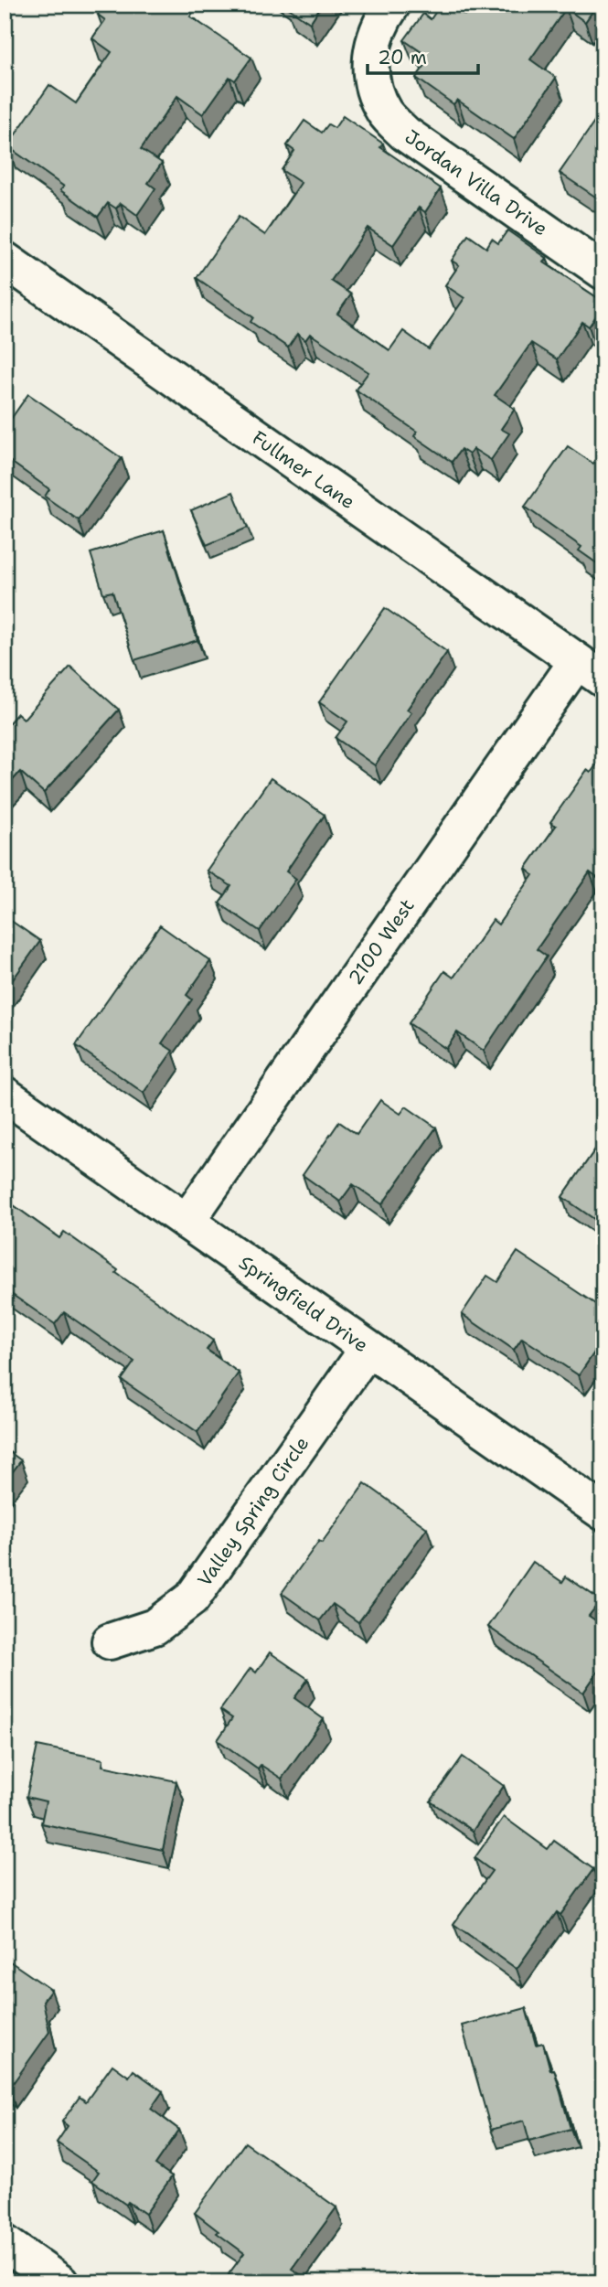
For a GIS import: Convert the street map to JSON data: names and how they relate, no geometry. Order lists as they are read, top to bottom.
{
  "streets": {
    "street": [
      "Jordan Villa Drive",
      "Fullmer Lane",
      "2100 West",
      "Springfield Drive",
      "Valley Spring Circle"
    ]
  },
  "crossings": [
    ["Fullmer Lane", "2100 West"],
    ["2100 West", "Springfield Drive"],
    ["Springfield Drive", "Valley Spring Circle"]
  ],
  "scale_bar": "20 m"
}
